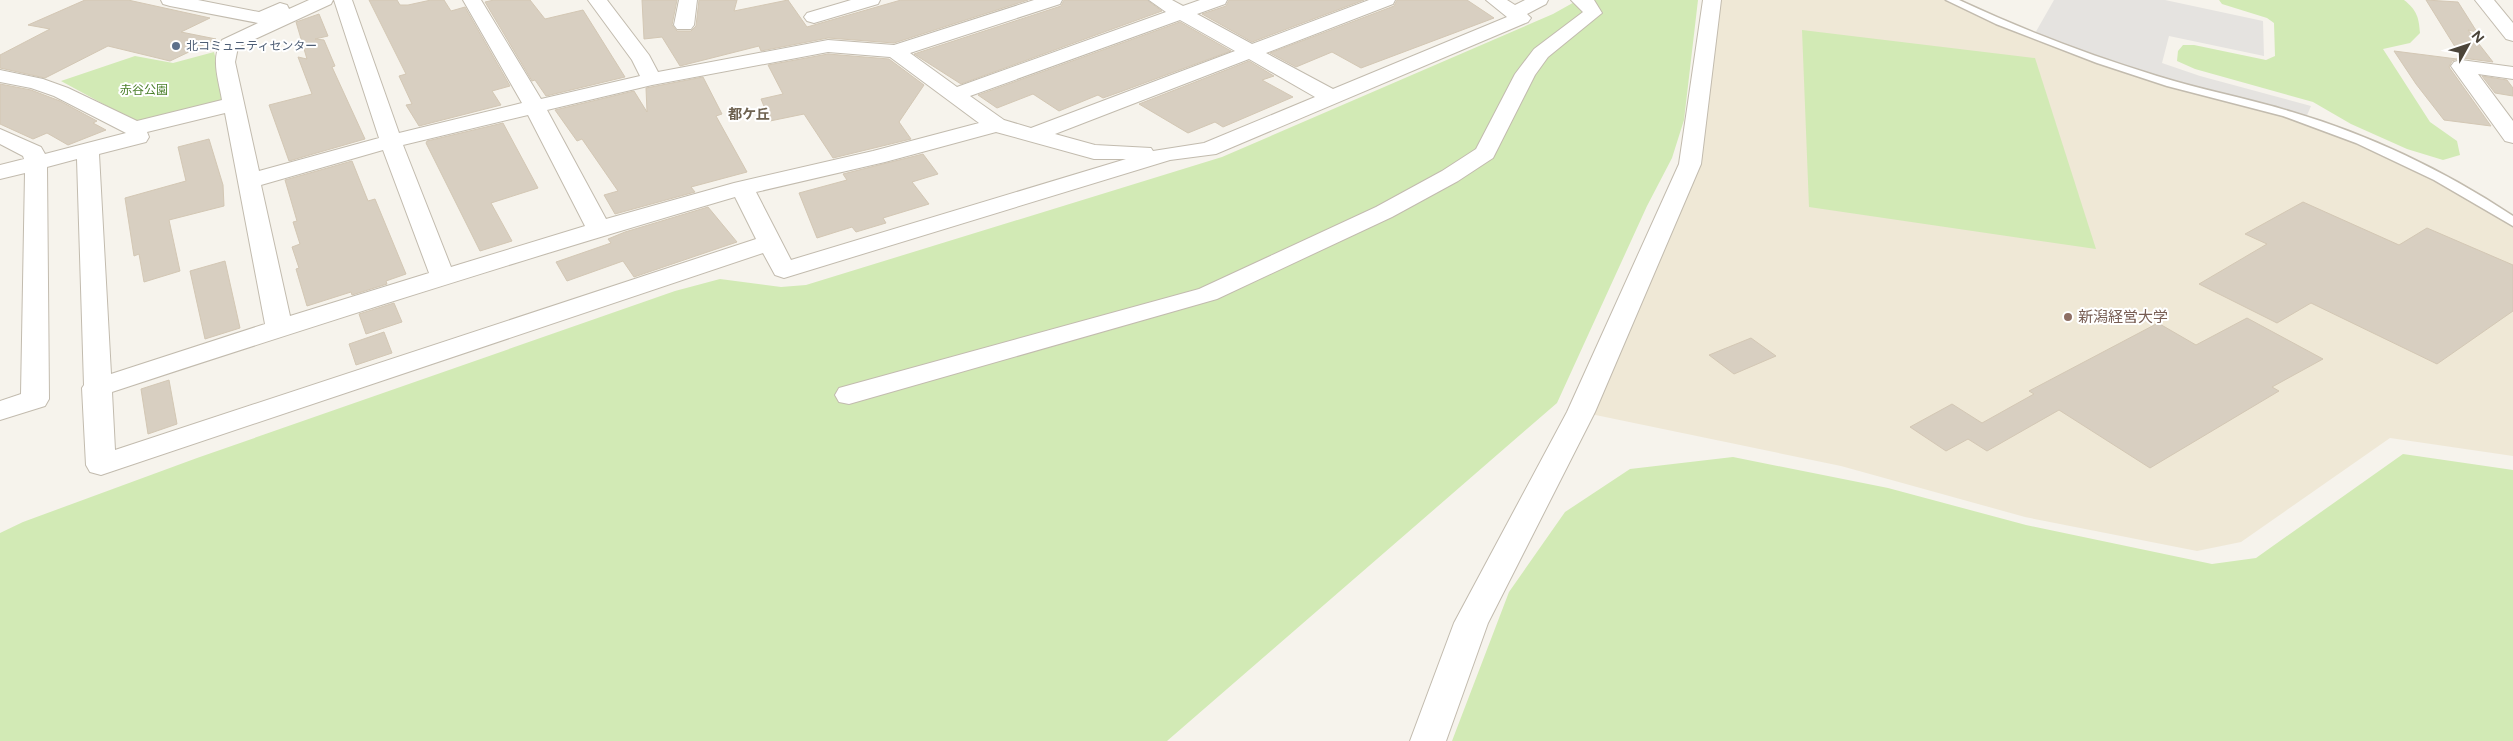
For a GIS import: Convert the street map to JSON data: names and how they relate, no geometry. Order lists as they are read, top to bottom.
{
  "districts": ["都ケ丘"],
  "parks": ["赤谷公園"],
  "places": ["北コミュニティセンター", "新潟経営大学"],
  "north": "top right"
}
